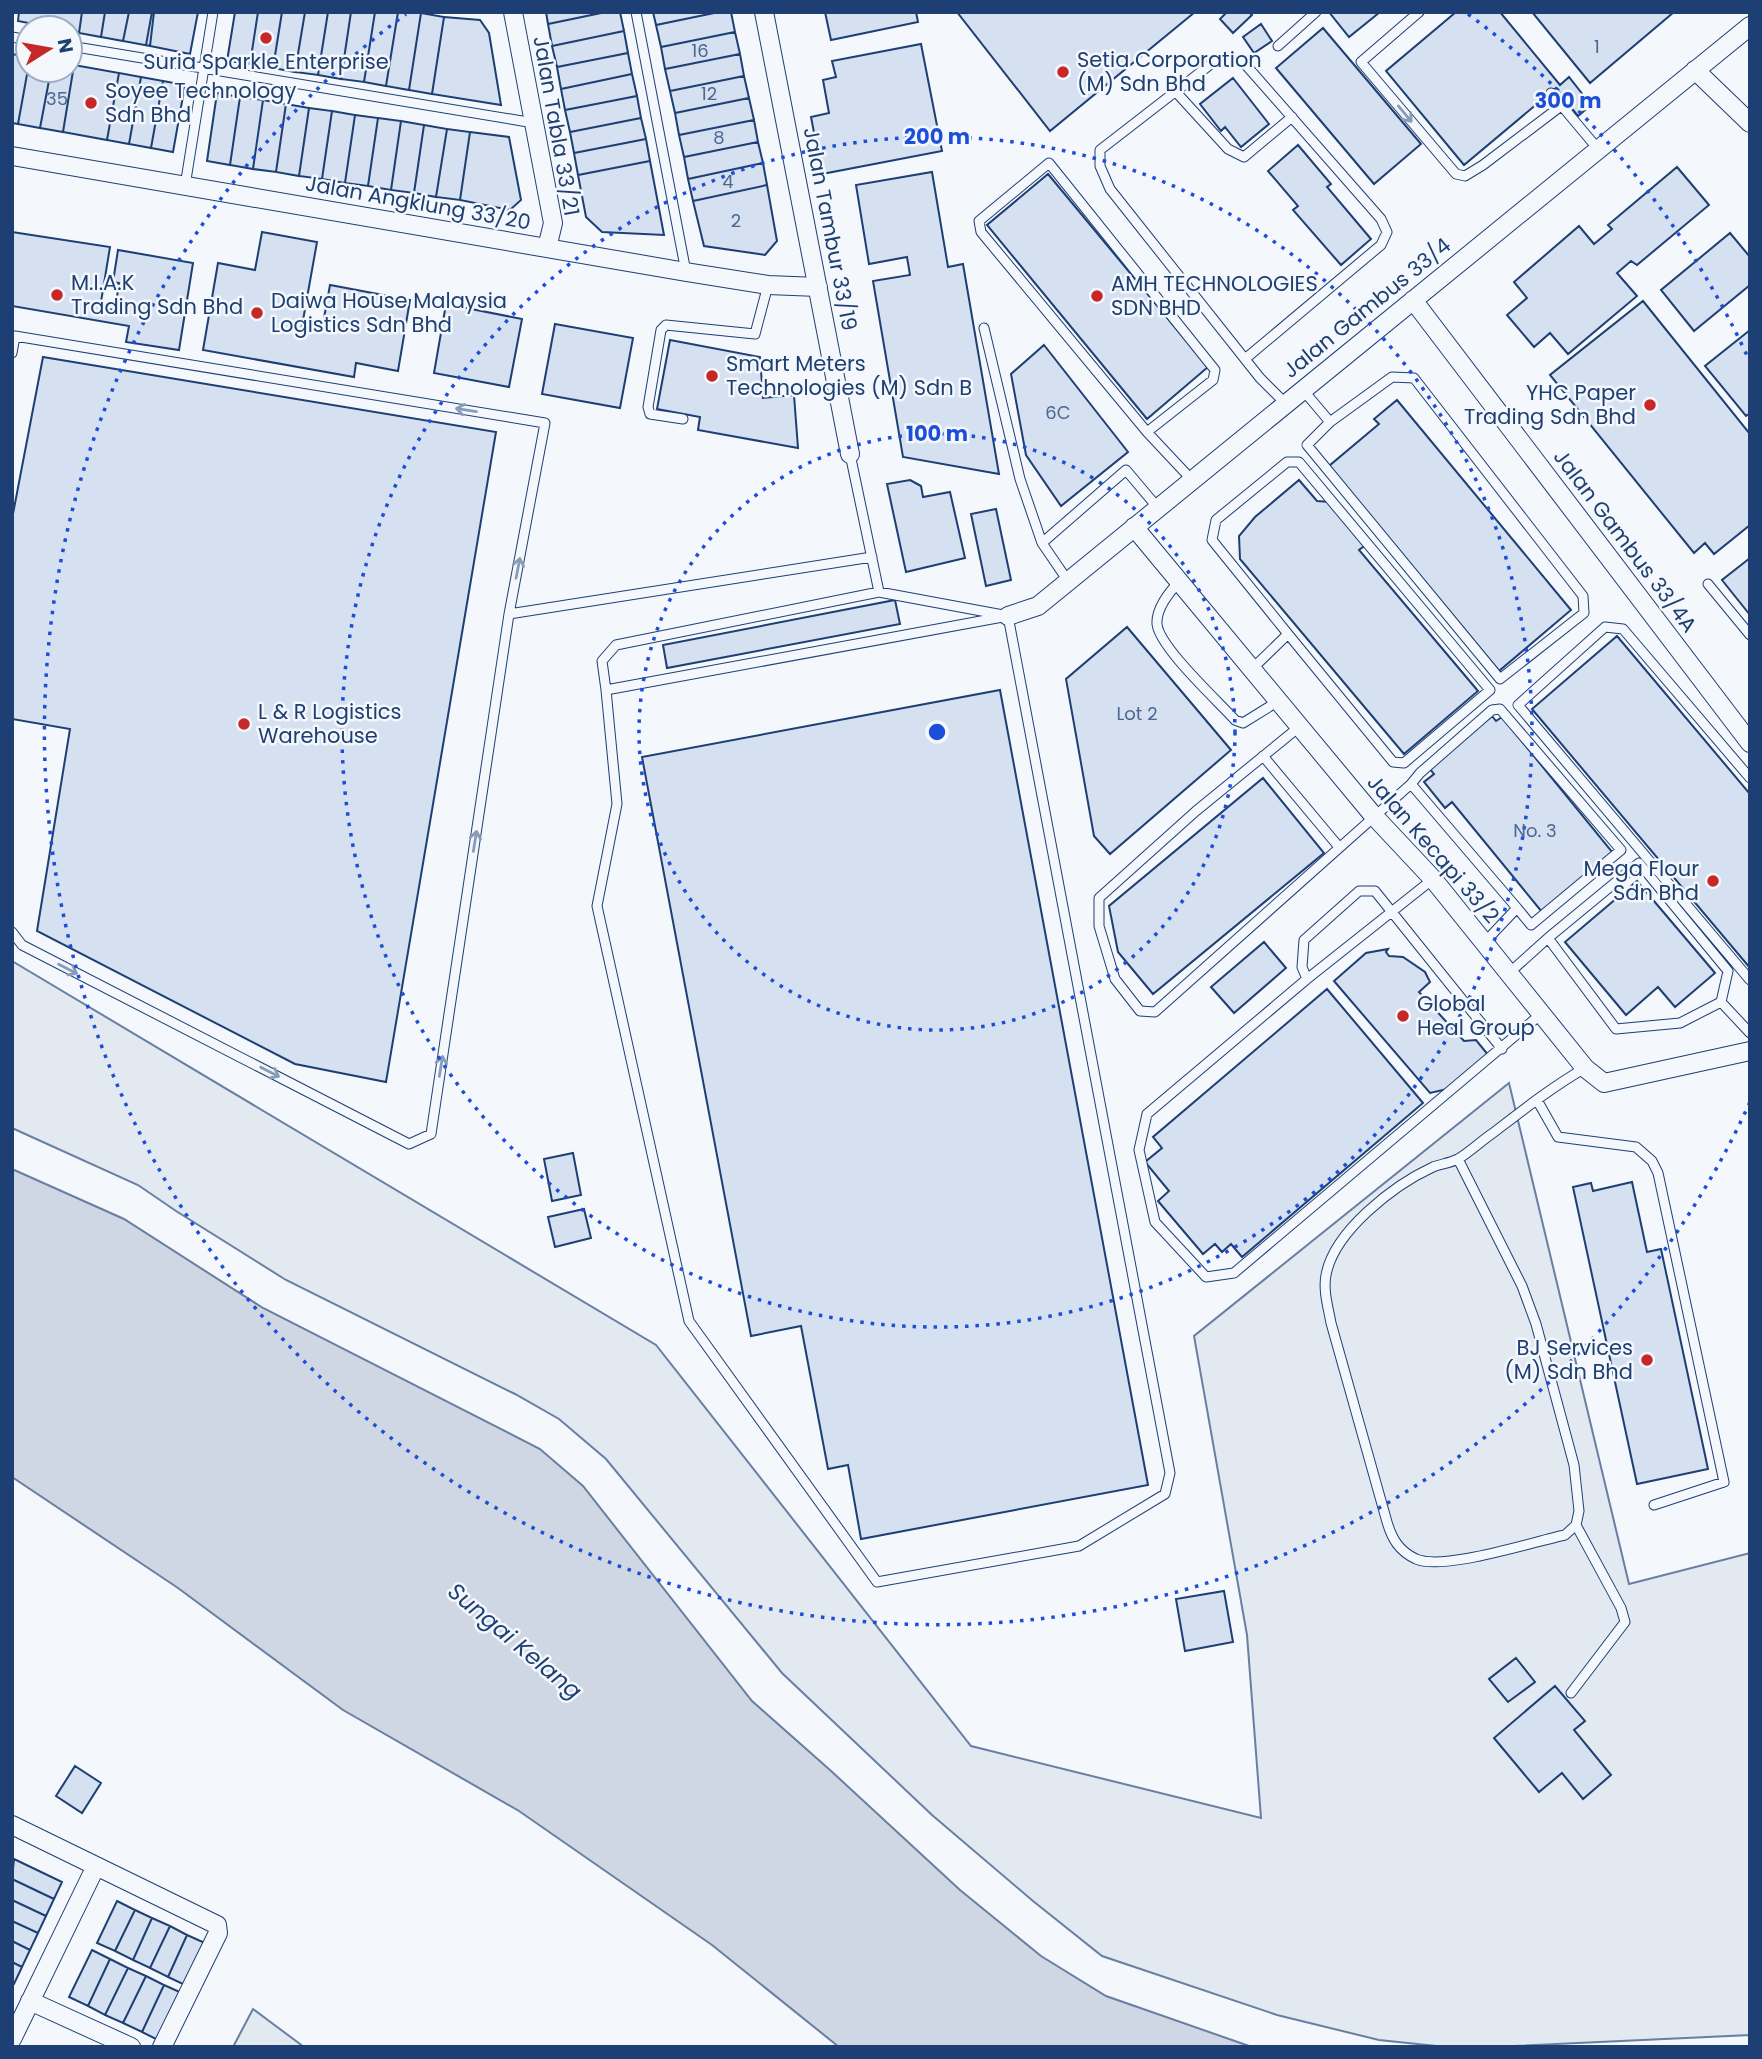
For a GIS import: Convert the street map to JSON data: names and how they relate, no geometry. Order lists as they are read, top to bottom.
{
  "streets": {
    "street": [
      "Jalan Tabla 33/21",
      "Jalan Angklung 33/20",
      "Jalan Tambur 33/19",
      "Jalan Gambus 33/4",
      "Jalan Gambus 33/4A",
      "Jalan Kecapi 33/2"
    ]
  },
  "crossings": [
    ["Jalan Tabla 33/21", "Jalan Angklung 33/20"],
    ["Jalan Angklung 33/20", "Jalan Tambur 33/19"],
    ["Jalan Gambus 33/4", "Jalan Gambus 33/4A"],
    ["Jalan Gambus 33/4", "Jalan Kecapi 33/2"]
  ],
  "water": ["Sungai Kelang"],
  "places": [
    "Suria Sparkle Enterprise",
    "Setia Corporation (M) Sdn Bhd",
    "Soyee Technology Sdn Bhd",
    "M.I.A.K Trading Sdn Bhd",
    "AMH TECHNOLOGIES SDN BHD",
    "Daiwa House Malaysia Logistics Sdn Bhd",
    "Smart Meters Technologies (M) Sdn B",
    "YHC Paper Trading Sdn Bhd",
    "L & R Logistics Warehouse",
    "Mega Flour Sdn Bhd",
    "Global Heal Group",
    "BJ Services (M) Sdn Bhd"
  ],
  "house_numbers": [
    "1",
    "16",
    "12",
    "35",
    "8",
    "4",
    "2",
    "6C",
    "Lot 2",
    "No. 3"
  ],
  "north": "right",
  "rings": ["300 m", "200 m", "100 m"]
}
